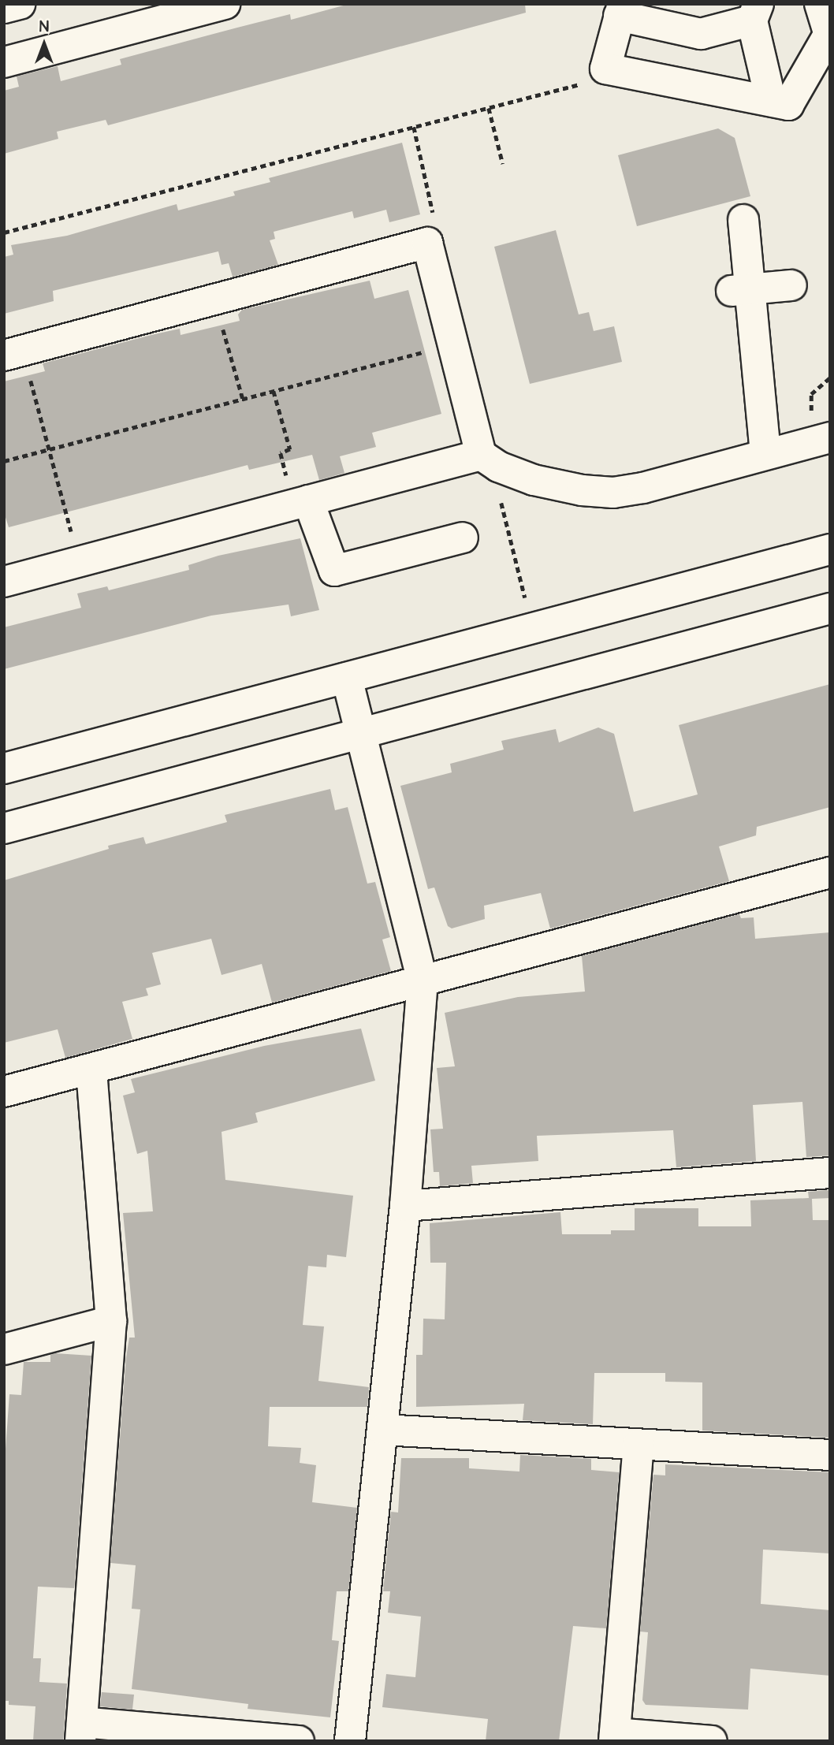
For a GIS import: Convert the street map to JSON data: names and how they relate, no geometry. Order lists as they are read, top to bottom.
{
  "north": "top"
}
